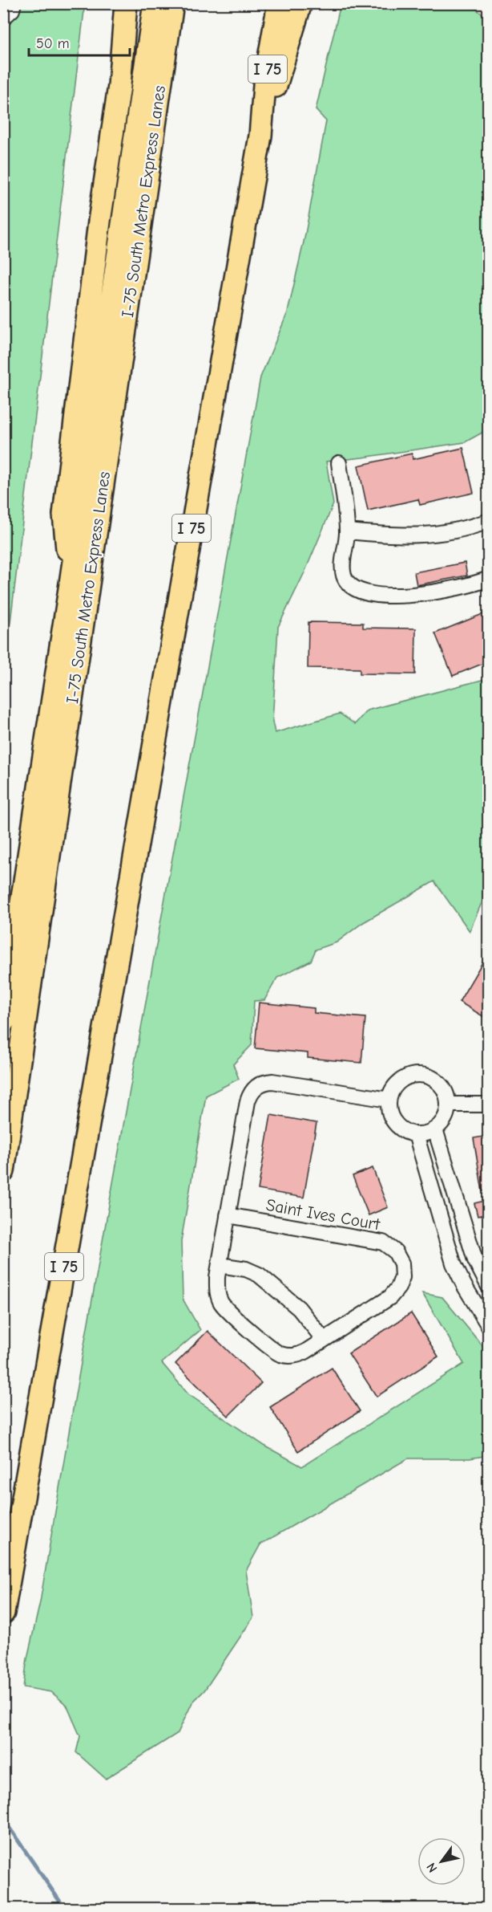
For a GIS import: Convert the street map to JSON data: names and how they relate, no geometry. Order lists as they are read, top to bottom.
{
  "streets": {
    "highway": ["I 75", "I-75 South Metro Express Lanes"],
    "street": ["Saint Ives Court"]
  },
  "scale_bar": "50 m",
  "north": "bottom left"
}
